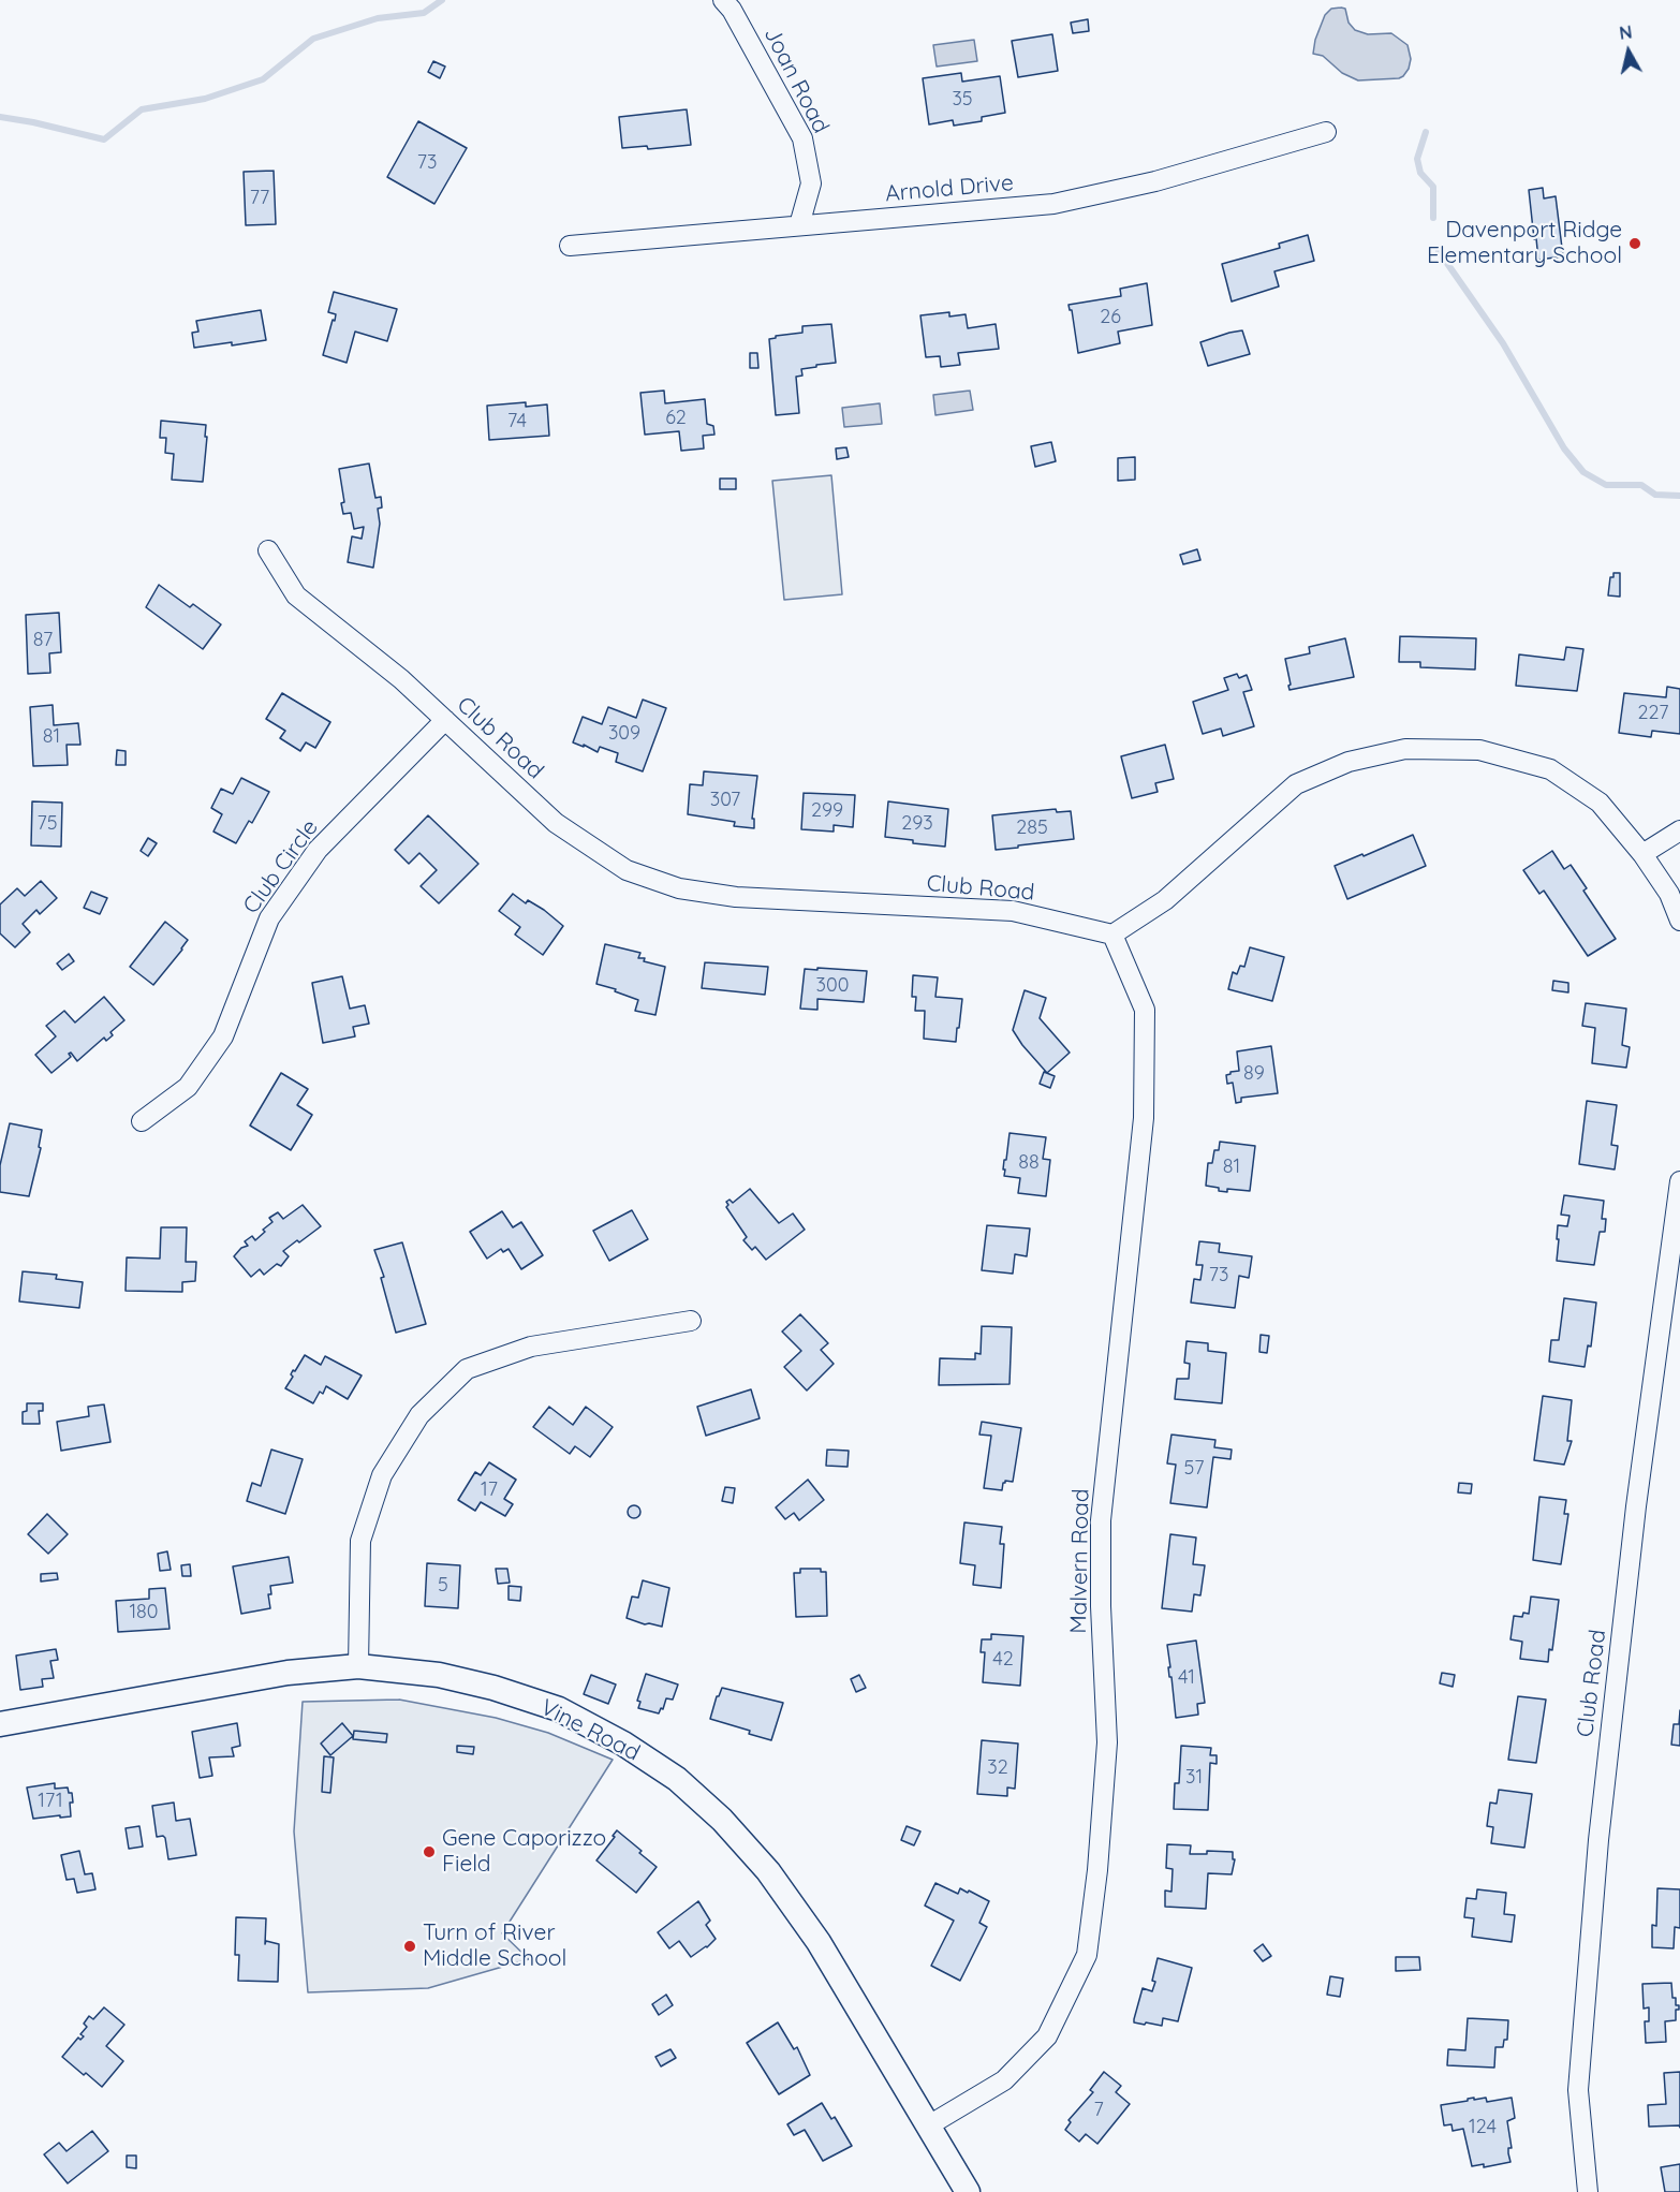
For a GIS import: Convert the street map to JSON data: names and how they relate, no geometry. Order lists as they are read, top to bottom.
{
  "streets": {
    "street": [
      "Joan Road",
      "Arnold Drive",
      "Club Road",
      "Club Circle",
      "Malvern Road",
      "Vine Road"
    ]
  },
  "crossings": [
    ["Joan Road", "Arnold Drive"],
    ["Club Road", "Club Circle"],
    ["Club Road", "Malvern Road"],
    ["Malvern Road", "Vine Road"]
  ],
  "places": ["Davenport Ridge Elementary School", "Gene Caporizzo Field", "Turn of River Middle School"],
  "house_numbers": [
    "35",
    "73",
    "77",
    "26",
    "62",
    "74",
    "87",
    "227",
    "309",
    "81",
    "307",
    "299",
    "75",
    "293",
    "285",
    "300",
    "89",
    "88",
    "81",
    "73",
    "57",
    "17",
    "5",
    "180",
    "42",
    "41",
    "32",
    "31",
    "171",
    "7",
    "124"
  ],
  "north": "top"
}
